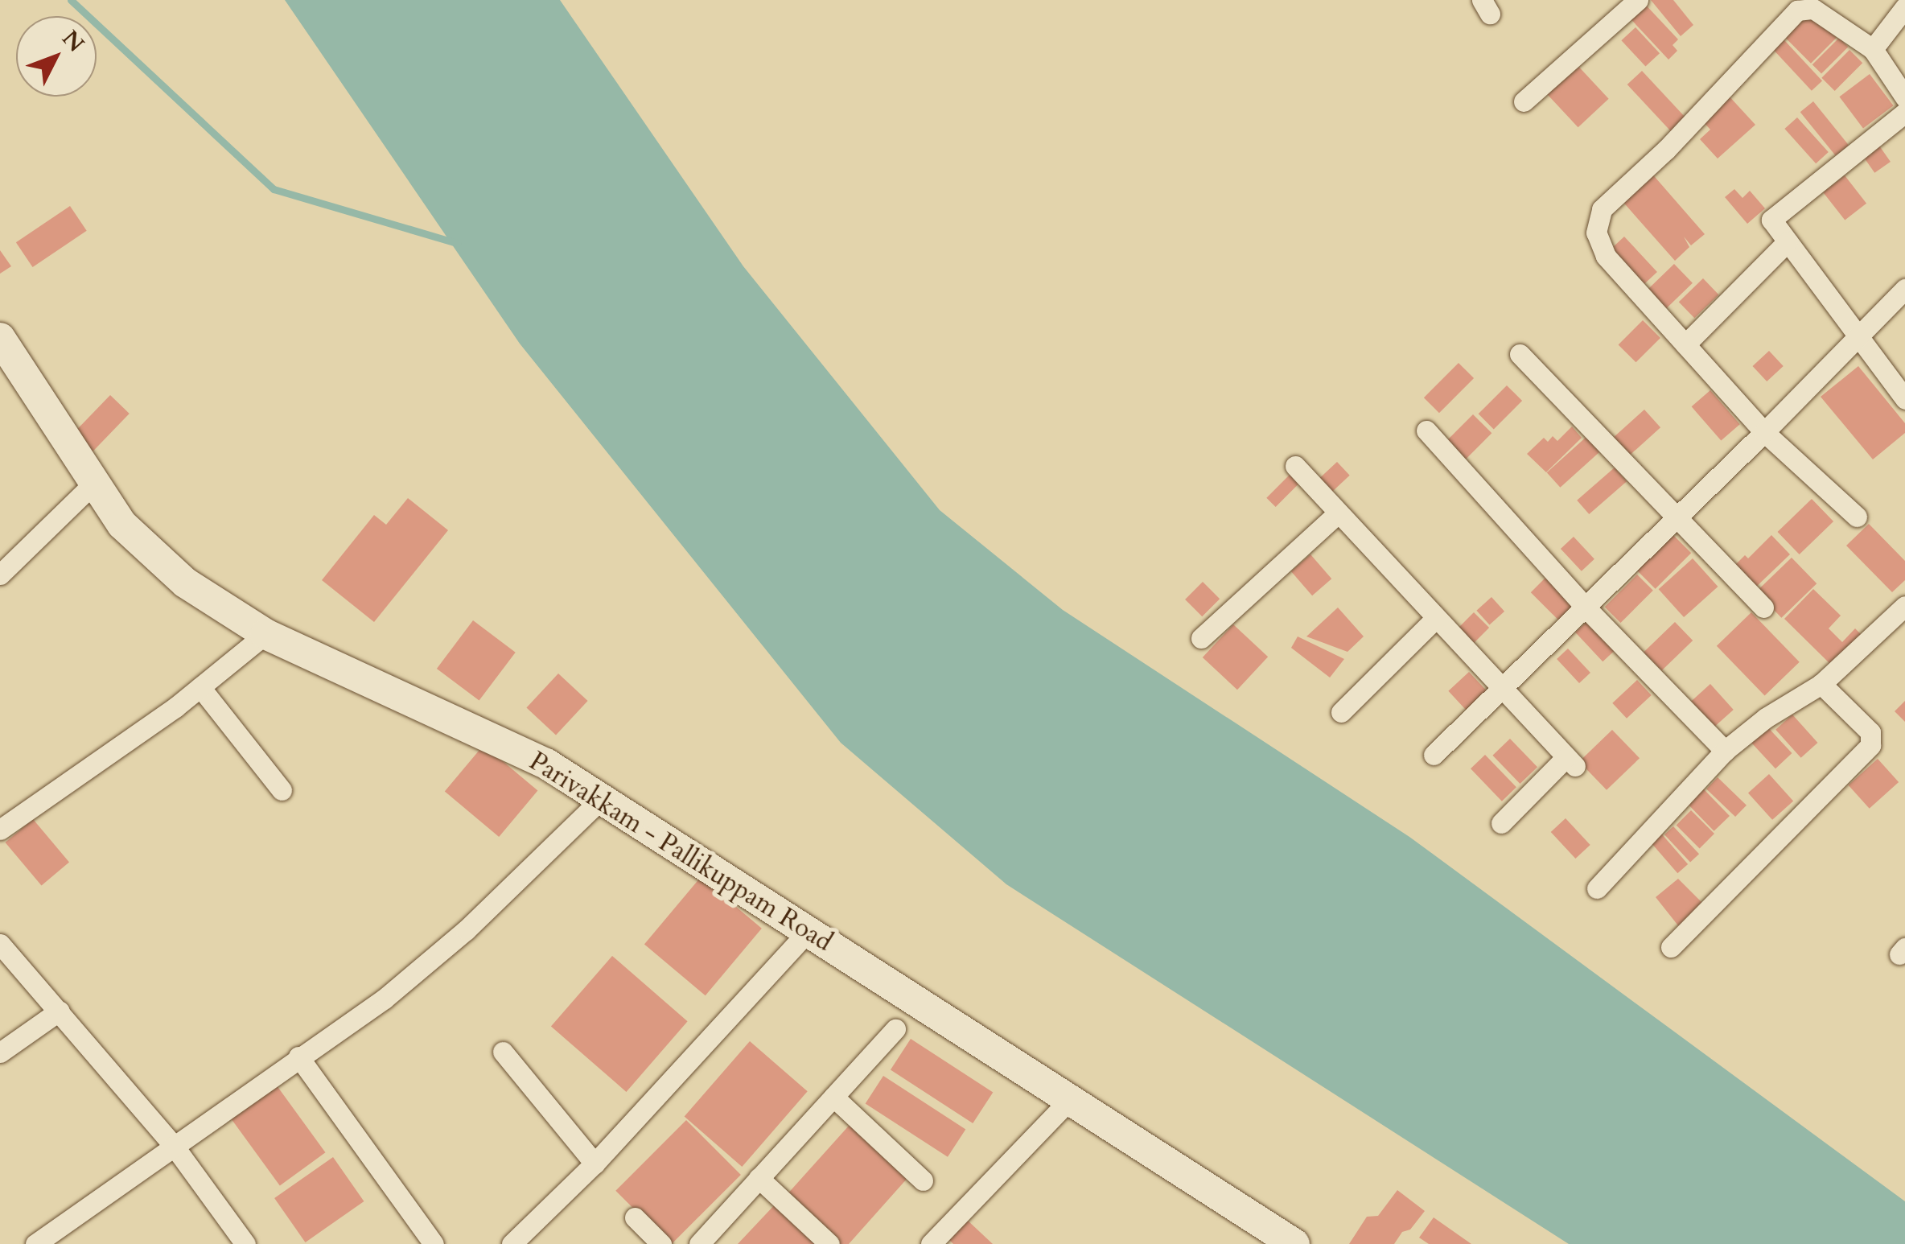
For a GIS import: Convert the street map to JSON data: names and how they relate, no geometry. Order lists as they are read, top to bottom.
{
  "streets": {
    "street": ["Parivakkam - Pallikuppam Road"]
  },
  "north": "top right"
}
